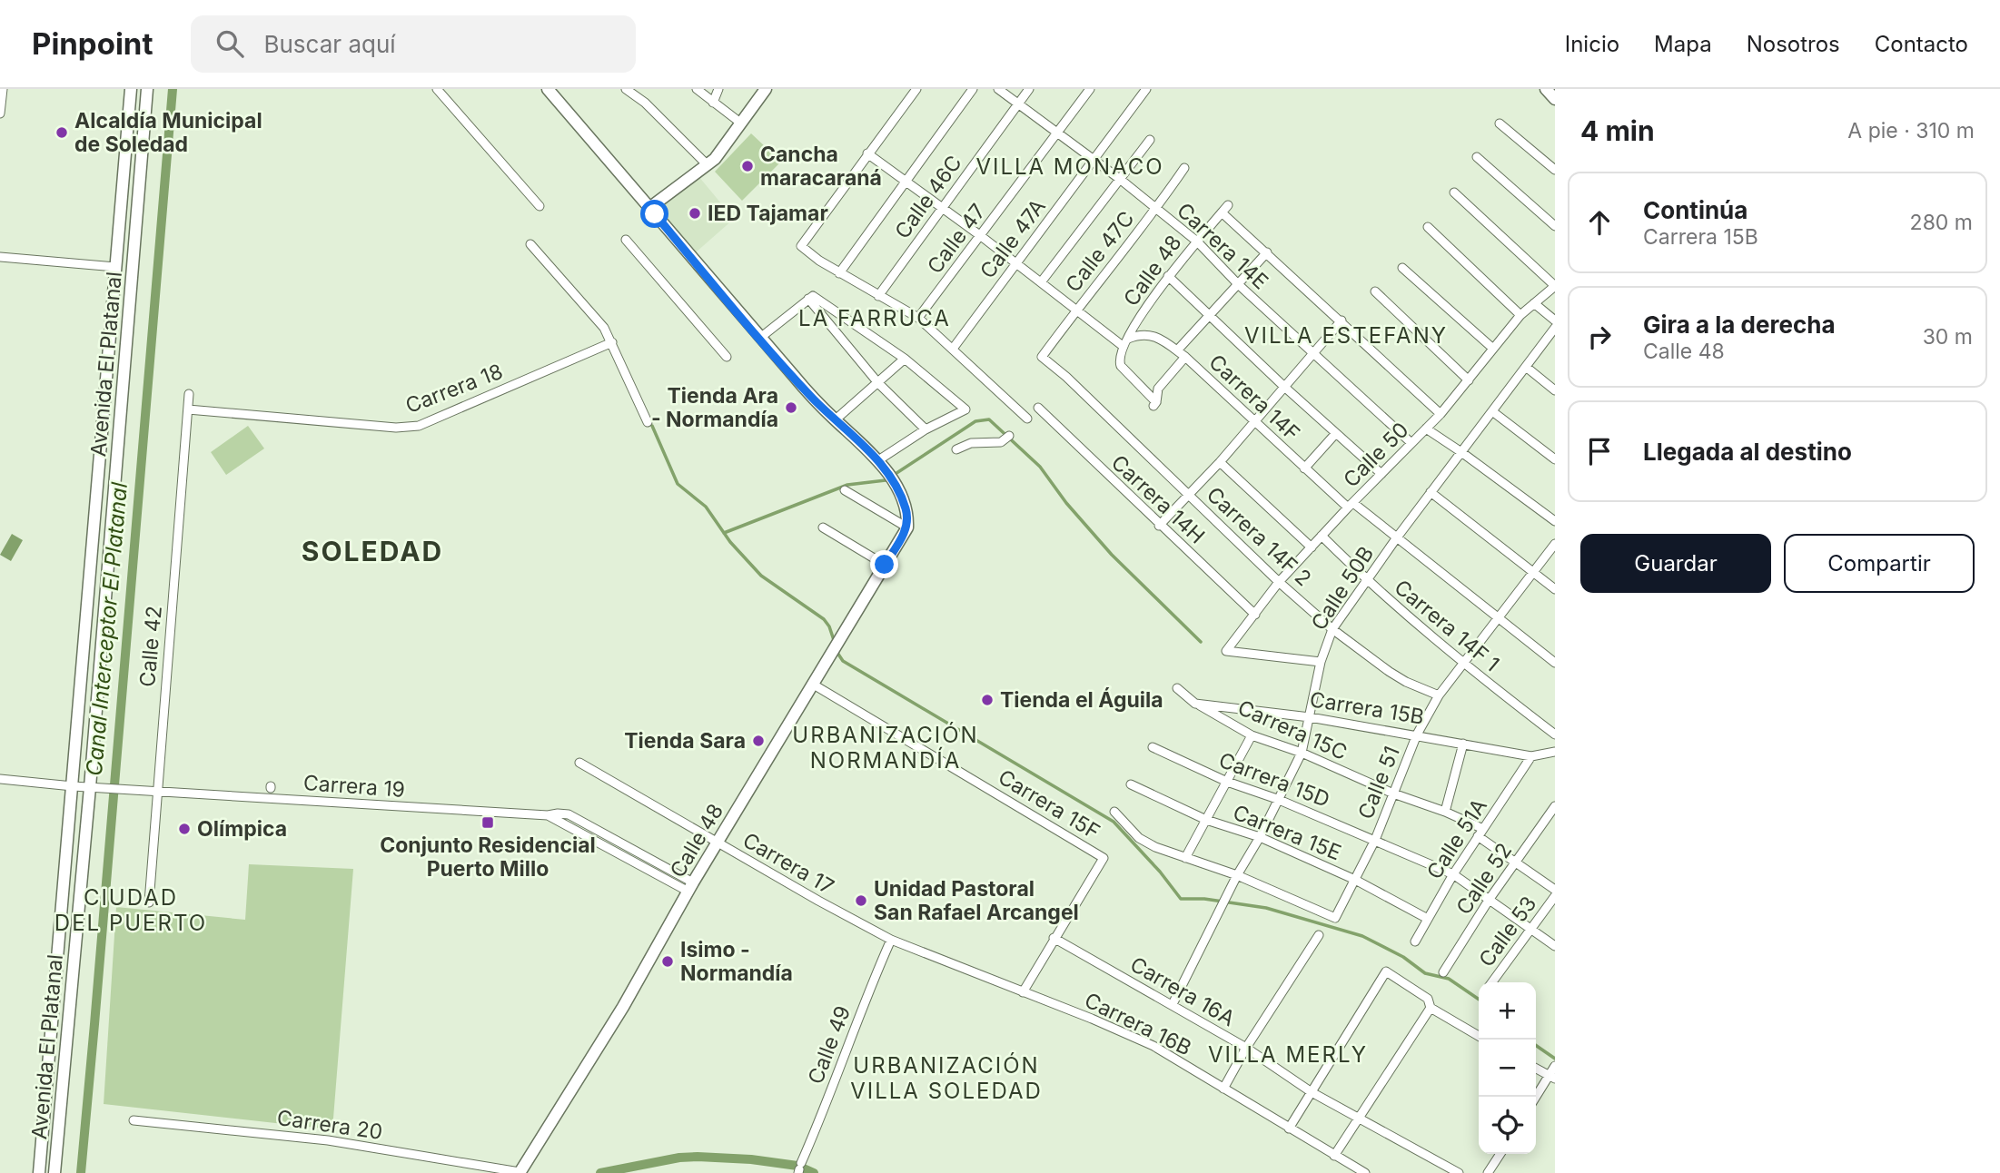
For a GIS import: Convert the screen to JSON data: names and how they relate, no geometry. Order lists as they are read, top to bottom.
{
  "streets": {
    "main road": ["Calle 48", "Avenida El Platanal"],
    "street": [
      "Calle 46C",
      "Calle 47",
      "Calle 47A",
      "Carrera 14E",
      "Calle 47C",
      "Carrera 18",
      "Carrera 14F",
      "Calle 50",
      "Carrera 14H",
      "Carrera 14F 2",
      "Calle 50B",
      "Carrera 14F 1",
      "Calle 42",
      "Carrera 15B",
      "Carrera 15C",
      "Carrera 15D",
      "Calle 51",
      "Carrera 19",
      "Carrera 15F",
      "Carrera 15E",
      "Calle 51A",
      "Carrera 17",
      "Calle 52",
      "Calle 53",
      "Carrera 16A",
      "Carrera 16B",
      "Calle 49",
      "Carrera 20"
    ]
  },
  "crossings": [
    ["Calle 46C", "Carrera 14E"],
    ["Calle 47", "Carrera 14E"],
    ["Calle 47A", "Carrera 14E"],
    ["Carrera 14E", "Calle 47C"],
    ["Carrera 14E", "Calle 48"],
    ["Carrera 14E", "Calle 50"],
    ["Calle 47C", "Carrera 14F 2"],
    ["Calle 48", "Carrera 14F"],
    ["Calle 48", "Carrera 19"],
    ["Calle 48", "Carrera 15F"],
    ["Calle 48", "Carrera 17"],
    ["Calle 48", "Carrera 20"],
    ["Avenida El Platanal", "Carrera 19"],
    ["Carrera 18", "Calle 42"],
    ["Carrera 14F", "Calle 50"],
    ["Carrera 14F", "Calle 50B"],
    ["Carrera 14F", "Calle 51"],
    ["Calle 50", "Carrera 14H"],
    ["Calle 50", "Carrera 14F 2"],
    ["Calle 50", "Calle 50B"],
    ["Calle 50", "Carrera 14F 1"],
    ["Carrera 14F 2", "Calle 50B"],
    ["Carrera 14F 2", "Calle 51"],
    ["Calle 50B", "Carrera 14F 1"],
    ["Calle 50B", "Carrera 15B"],
    ["Calle 50B", "Carrera 15C"],
    ["Calle 50B", "Carrera 15D"],
    ["Calle 50B", "Carrera 15F"],
    ["Calle 50B", "Carrera 15E"],
    ["Calle 50B", "Carrera 16A"],
    ["Carrera 14F 1", "Calle 51"],
    ["Calle 42", "Carrera 19"],
    ["Carrera 15B", "Carrera 15C"],
    ["Carrera 15B", "Calle 51"],
    ["Carrera 15B", "Calle 51A"],
    ["Carrera 15C", "Calle 51"],
    ["Carrera 15C", "Calle 51A"],
    ["Carrera 15D", "Calle 51"],
    ["Carrera 15D", "Calle 51A"],
    ["Calle 51", "Carrera 15F"],
    ["Calle 51", "Carrera 15E"],
    ["Carrera 15F", "Carrera 16A"],
    ["Carrera 15E", "Calle 51A"],
    ["Carrera 17", "Carrera 16B"],
    ["Carrera 17", "Calle 49"]
  ],
  "districts": [
    "VILLA MONACO",
    "LA FARRUCA",
    "VILLA ESTEFANY",
    "SOLEDAD",
    "URBANIZACIÓN NORMANDÍA",
    "CIUDAD DEL PUERTO",
    "VILLA MERLY",
    "URBANIZACIÓN VILLA SOLEDAD"
  ],
  "water": ["Canal Interceptor El Platanal"],
  "places": {
    "other": [
      "Alcaldía Municipal de Soledad",
      "Cancha maracaraná",
      "IED Tajamar",
      "Tienda Ara - Normandía",
      "Tienda el Águila",
      "Tienda Sara",
      "Olímpica",
      "Unidad Pastoral San Rafael Arcangel",
      "Isimo - Normandía"
    ],
    "transit": ["Conjunto Residencial Puerto Millo"]
  },
  "page": {
    "header": "Pinpoint",
    "search": "Buscar aquí",
    "nav": [
      "Inicio",
      "Mapa",
      "Nosotros",
      "Contacto"
    ],
    "heading": ["4 min", "A pie · 310 m"],
    "list": [
      ["Continúa", "Carrera 15B", "280 m"],
      ["Gira a la derecha", "Calle 48", "30 m"],
      "Llegada al destino"
    ],
    "buttons": ["Guardar", "Compartir"],
    "map_buttons": ["+", "−"]
  }
}
